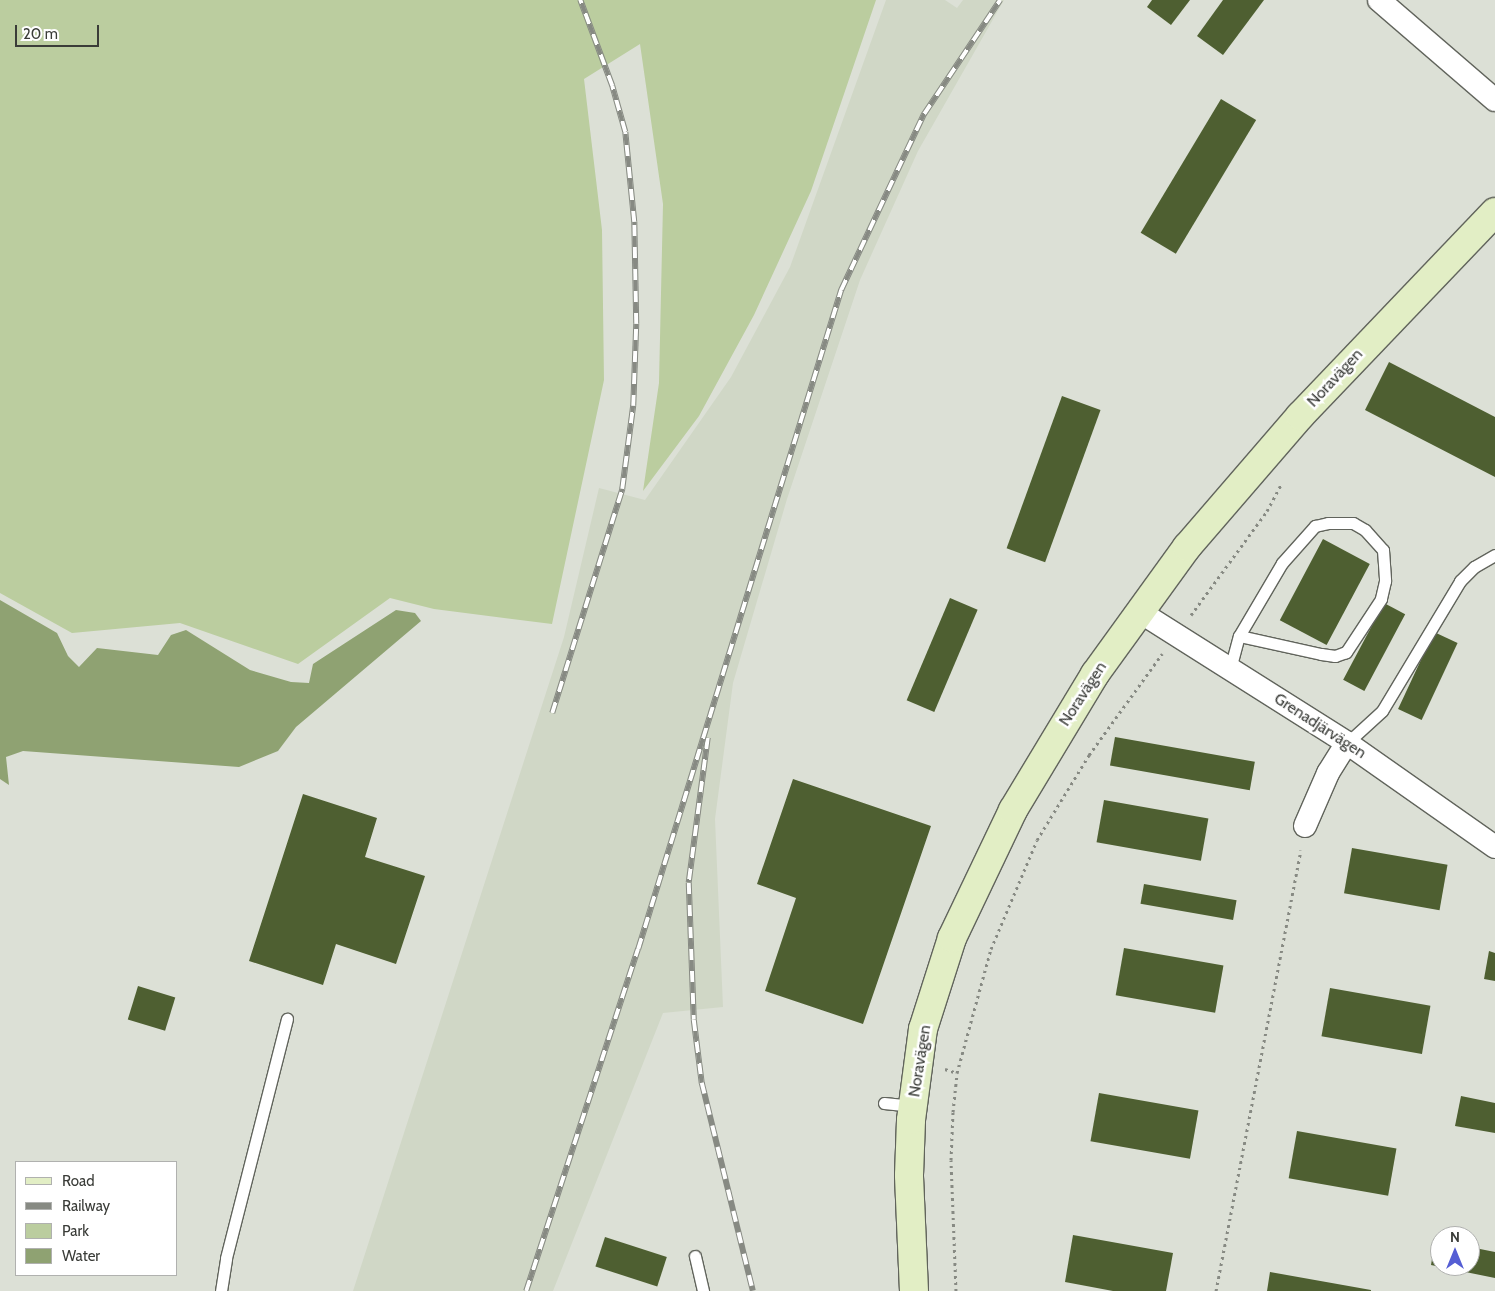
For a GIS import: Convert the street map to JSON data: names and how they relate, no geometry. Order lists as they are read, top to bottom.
{
  "streets": {
    "street": ["Noravägen", "Grenadjärvägen"]
  },
  "crossings": [
    ["Noravägen", "Grenadjärvägen"]
  ],
  "legend": [
    "Road",
    "Railway",
    "Park",
    "Water"
  ],
  "scale_bar": "20 m",
  "north": "top"
}
